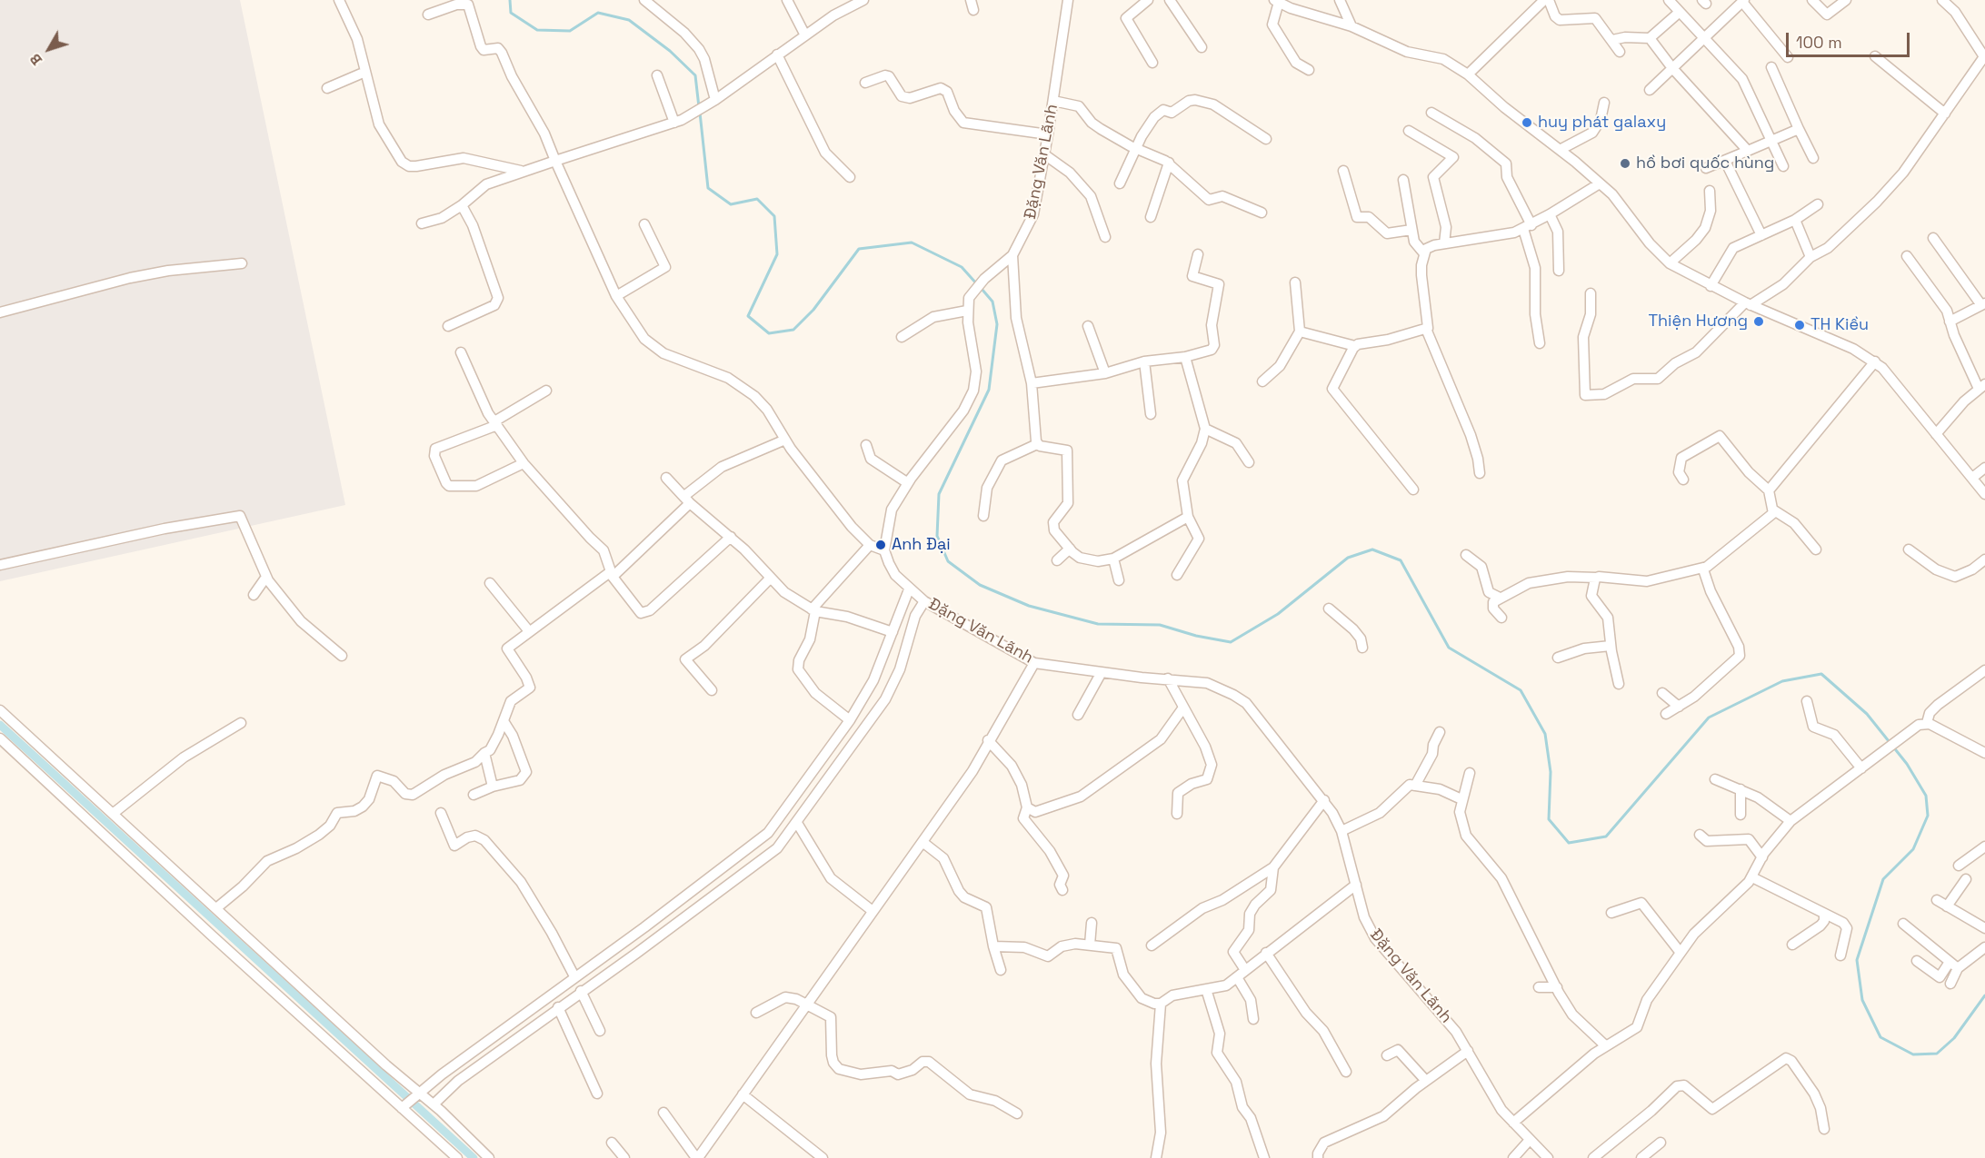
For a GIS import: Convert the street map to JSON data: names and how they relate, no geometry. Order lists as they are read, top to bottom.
{
  "streets": {
    "street": ["Đặng Văn Lãnh"]
  },
  "places": [
    "huy phát galaxy",
    "hồ bơi quốc hùng",
    "Thiện Hương",
    "TH Kiều",
    "Anh Đại"
  ],
  "scale_bar": "100 m",
  "north": "bottom left"
}
